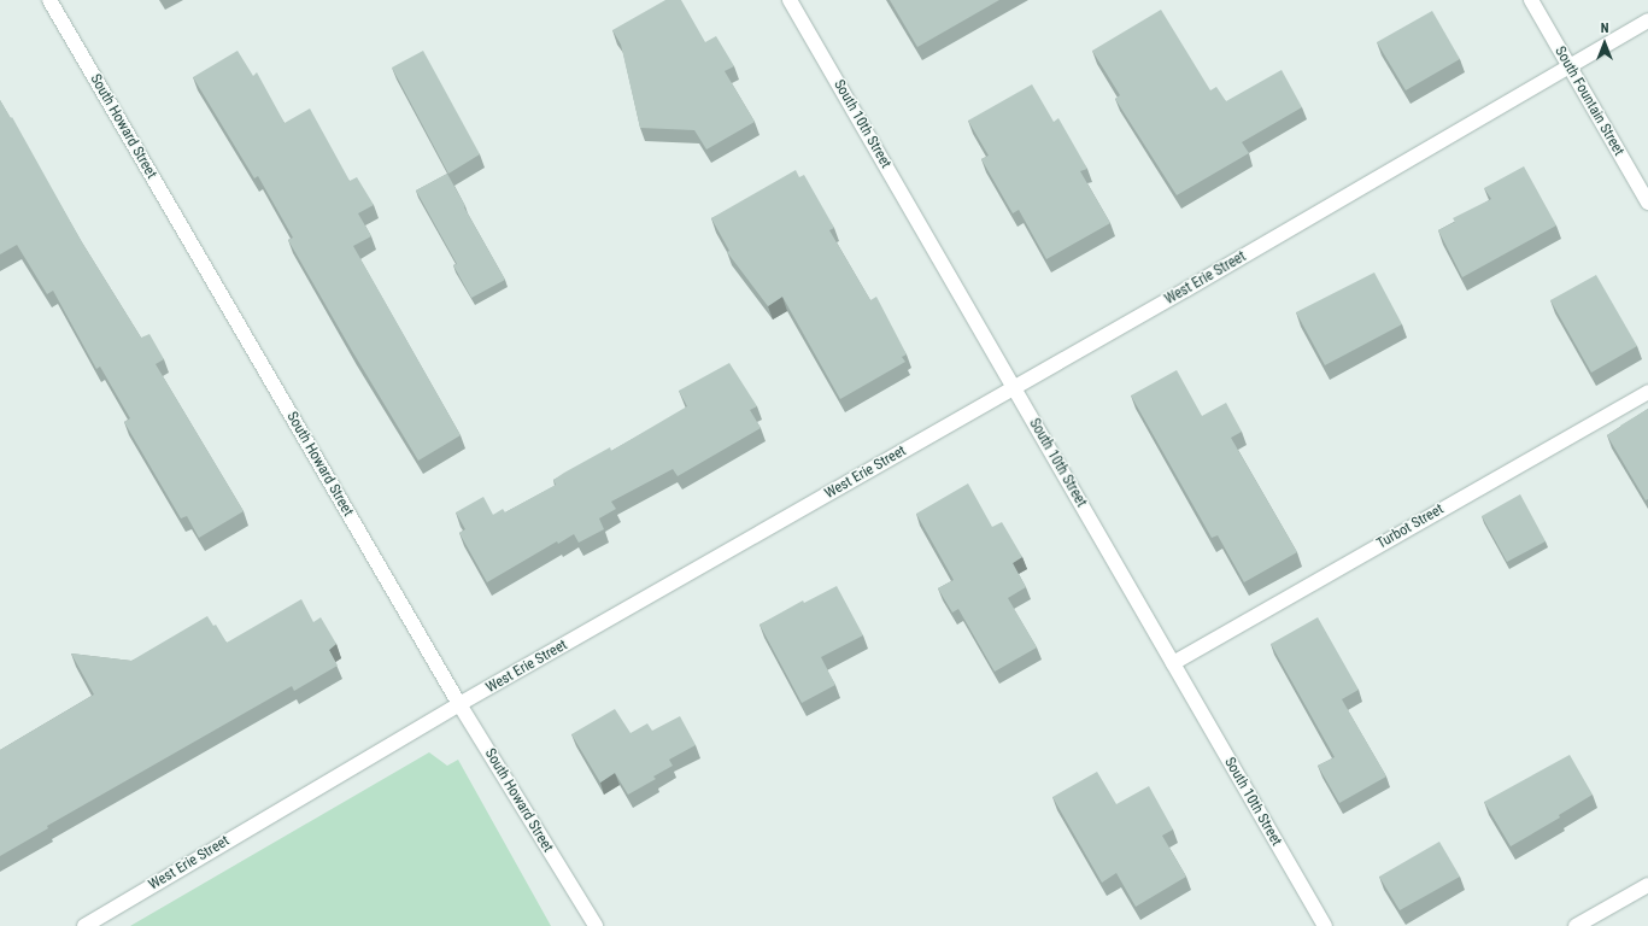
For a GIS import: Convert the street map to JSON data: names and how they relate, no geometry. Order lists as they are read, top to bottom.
{
  "streets": {
    "street": [
      "South Fountain Street",
      "South 10th Street",
      "South Howard Street",
      "West Erie Street",
      "Turbot Street"
    ]
  },
  "crossings": [
    ["South Fountain Street", "West Erie Street"],
    ["South 10th Street", "West Erie Street"],
    ["South 10th Street", "Turbot Street"],
    ["South Howard Street", "West Erie Street"]
  ],
  "north": "top"
}
